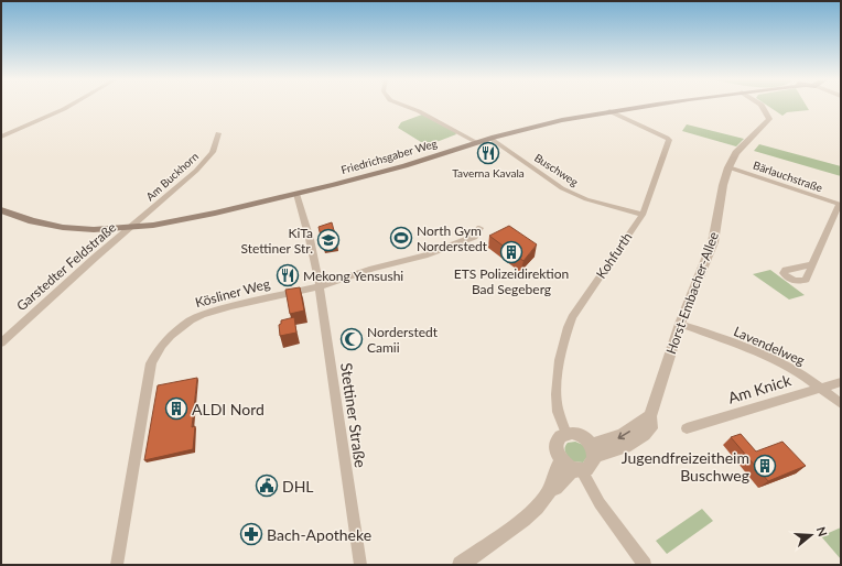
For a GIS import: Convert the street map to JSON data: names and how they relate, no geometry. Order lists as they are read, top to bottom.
{
  "streets": {
    "main road": ["Friedrichsgaber Weg"],
    "street": [
      "Buschweg",
      "Am Buckhorn",
      "Bärlauchstraße",
      "Kohfurth",
      "Garstedter Feldstraße",
      "Kösliner Weg",
      "Horst-Embacher-Allee",
      "Lavendelweg",
      "Am Knick",
      "Stettiner Straße"
    ]
  },
  "crossings": [
    ["Friedrichsgaber Weg", "Buschweg"],
    ["Friedrichsgaber Weg", "Am Buckhorn"],
    ["Friedrichsgaber Weg", "Kohfurth"],
    ["Friedrichsgaber Weg", "Garstedter Feldstraße"],
    ["Friedrichsgaber Weg", "Stettiner Straße"],
    ["Buschweg", "Kohfurth"],
    ["Am Buckhorn", "Garstedter Feldstraße"],
    ["Bärlauchstraße", "Horst-Embacher-Allee"],
    ["Kohfurth", "Horst-Embacher-Allee"],
    ["Kösliner Weg", "Stettiner Straße"],
    ["Horst-Embacher-Allee", "Lavendelweg"],
    ["Lavendelweg", "Am Knick"]
  ],
  "places": {
    "restaurant": ["Taverna Kavala", "Mekong Yensushi"],
    "sports": ["North Gym Norderstedt"],
    "school or university": ["KiTa Stettiner Str."],
    "building": ["ETS Polizeidirektion Bad Segeberg", "ALDI Nord", "Jugendfreizeitheim Buschweg"],
    "mosque": ["Norderstedt Camii"],
    "public building": ["DHL"],
    "pharmacy": ["Bach-Apotheke"]
  },
  "north": "right"
}
